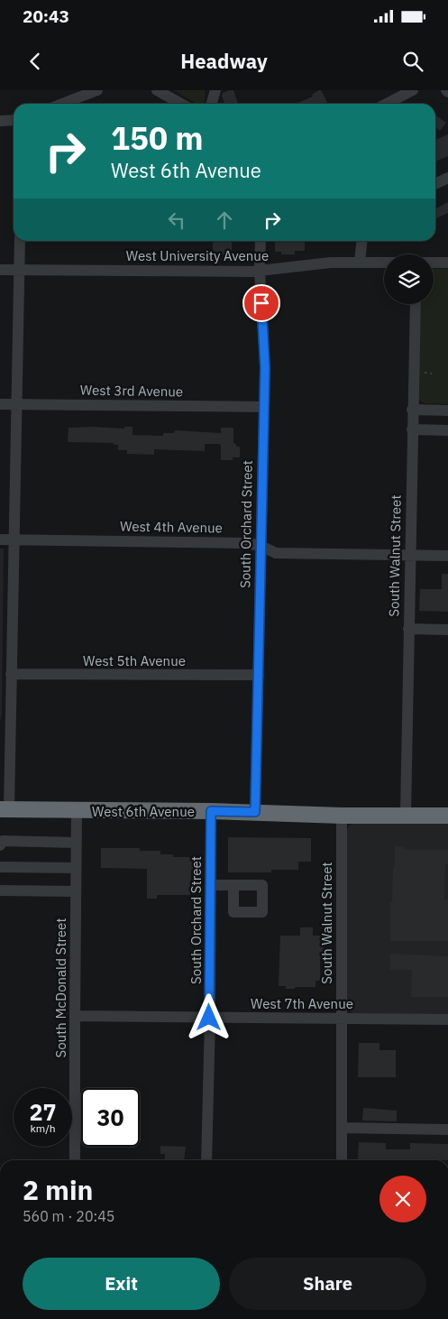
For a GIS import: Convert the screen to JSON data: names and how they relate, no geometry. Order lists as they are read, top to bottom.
{
  "streets": {
    "highway": ["West 6th Avenue"],
    "street": [
      "West University Avenue",
      "West 3rd Avenue",
      "South Orchard Street",
      "West 4th Avenue",
      "South Walnut Street",
      "West 5th Avenue",
      "South McDonald Street",
      "West 7th Avenue"
    ]
  },
  "crossings": [
    ["West University Avenue", "South Orchard Street"],
    ["West 3rd Avenue", "South Orchard Street"],
    ["South Orchard Street", "West 4th Avenue"],
    ["South Orchard Street", "West 5th Avenue"],
    ["South Orchard Street", "West 6th Avenue"],
    ["South Orchard Street", "West 7th Avenue"],
    ["West 4th Avenue", "South Walnut Street"],
    ["South Walnut Street", "West 6th Avenue"],
    ["South Walnut Street", "West 7th Avenue"],
    ["West 6th Avenue", "South McDonald Street"],
    ["South McDonald Street", "West 7th Avenue"]
  ],
  "page": {
    "status": "20:43",
    "header": "Headway",
    "turn": ["150 m", "West 6th Avenue"],
    "speed": "27 km/h",
    "limit": "30",
    "heading": ["2 min", "560 m · 20:45"],
    "buttons": ["Exit", "Share"]
  }
}
